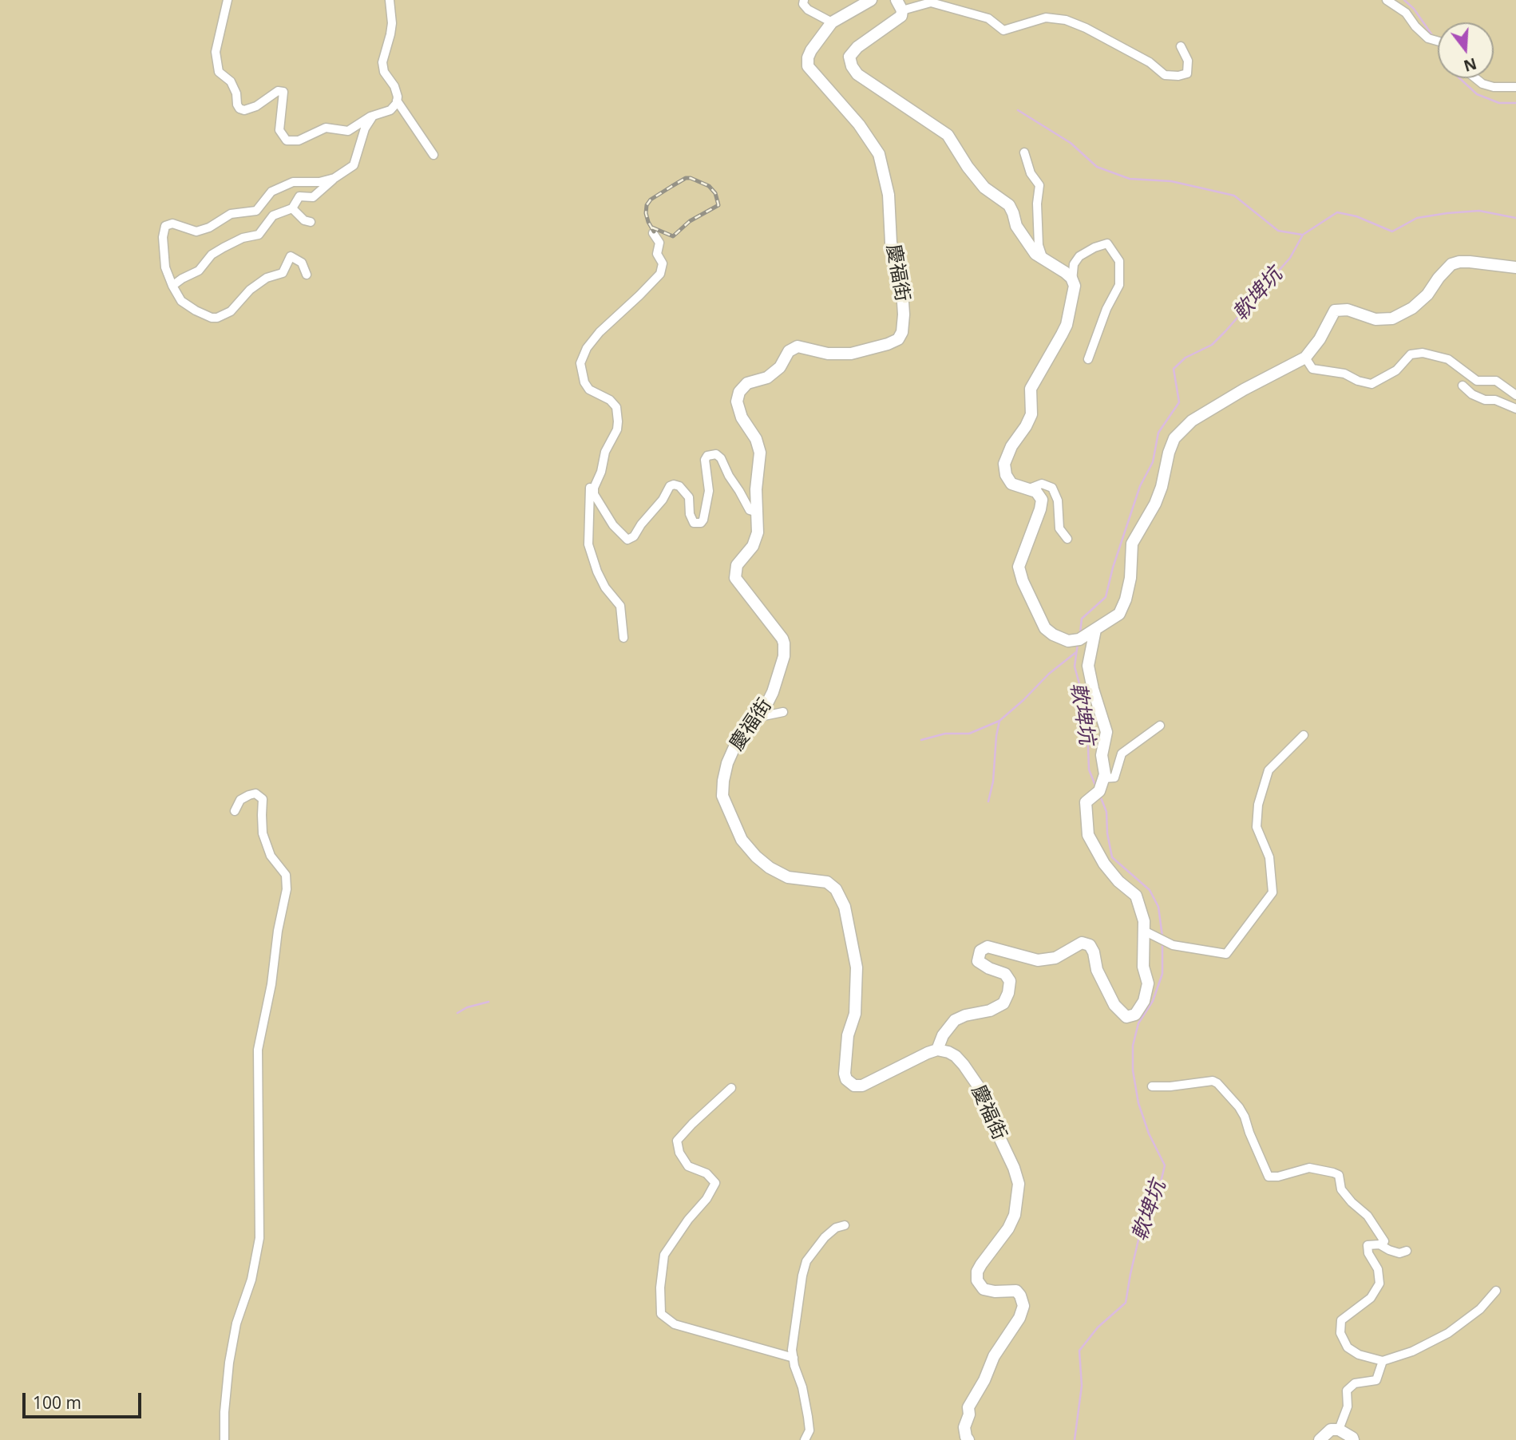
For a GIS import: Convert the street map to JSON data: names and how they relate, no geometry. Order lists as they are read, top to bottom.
{
  "streets": {
    "street": ["慶福街"]
  },
  "water": ["軟埤坑"],
  "scale_bar": "100 m",
  "north": "bottom"
}
